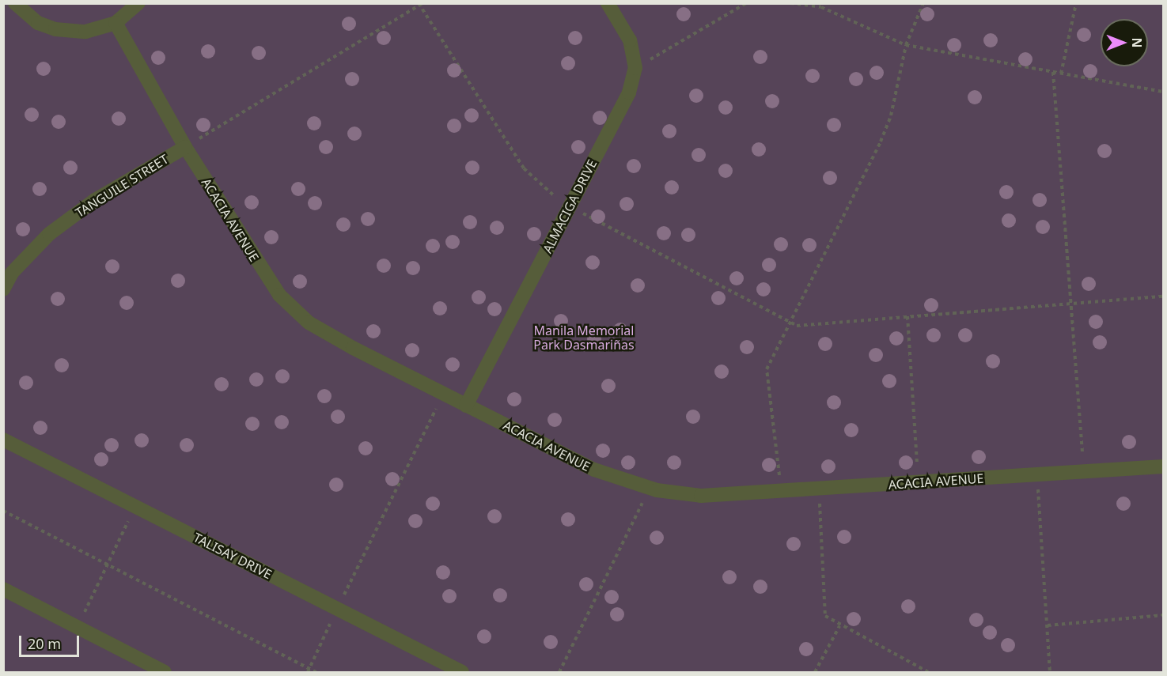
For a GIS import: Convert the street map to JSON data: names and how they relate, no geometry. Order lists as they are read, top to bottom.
{
  "streets": {
    "lane": [
      "TANGUILE STREET",
      "ALMACIGA DRIVE",
      "ACACIA AVENUE",
      "TALISAY DRIVE"
    ]
  },
  "crossings": [
    ["TANGUILE STREET", "ACACIA AVENUE"],
    ["ALMACIGA DRIVE", "ACACIA AVENUE"]
  ],
  "parks": ["Manila Memorial Park Dasmariñas"],
  "scale_bar": "20 m",
  "north": "right"
}
